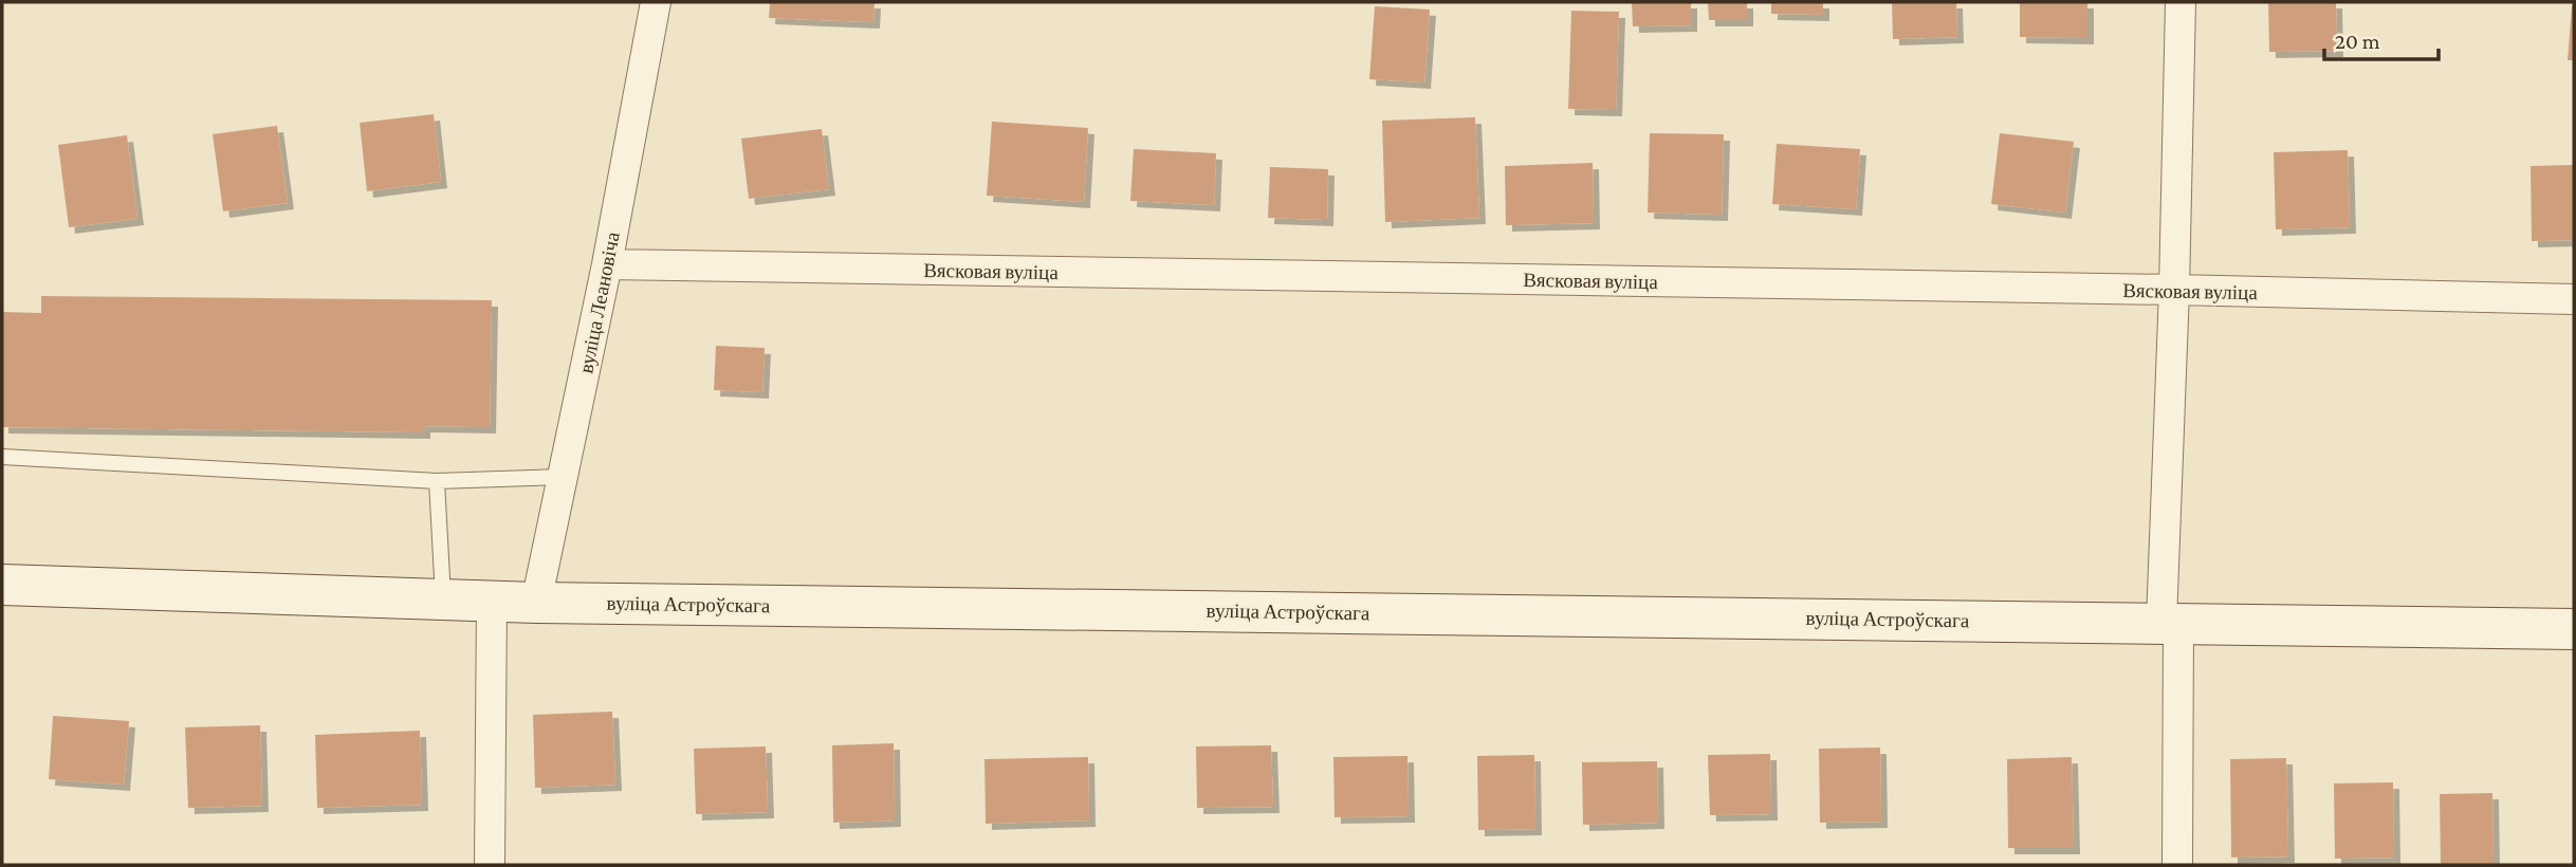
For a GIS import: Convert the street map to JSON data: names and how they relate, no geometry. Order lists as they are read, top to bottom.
{
  "streets": {
    "street": ["Вясковая вуліца", "вуліца Леановіча", "вуліца Астроўскага"]
  },
  "crossings": [
    ["Вясковая вуліца", "вуліца Леановіча"],
    ["вуліца Леановіча", "вуліца Астроўскага"]
  ],
  "scale_bar": "20 m"
}
